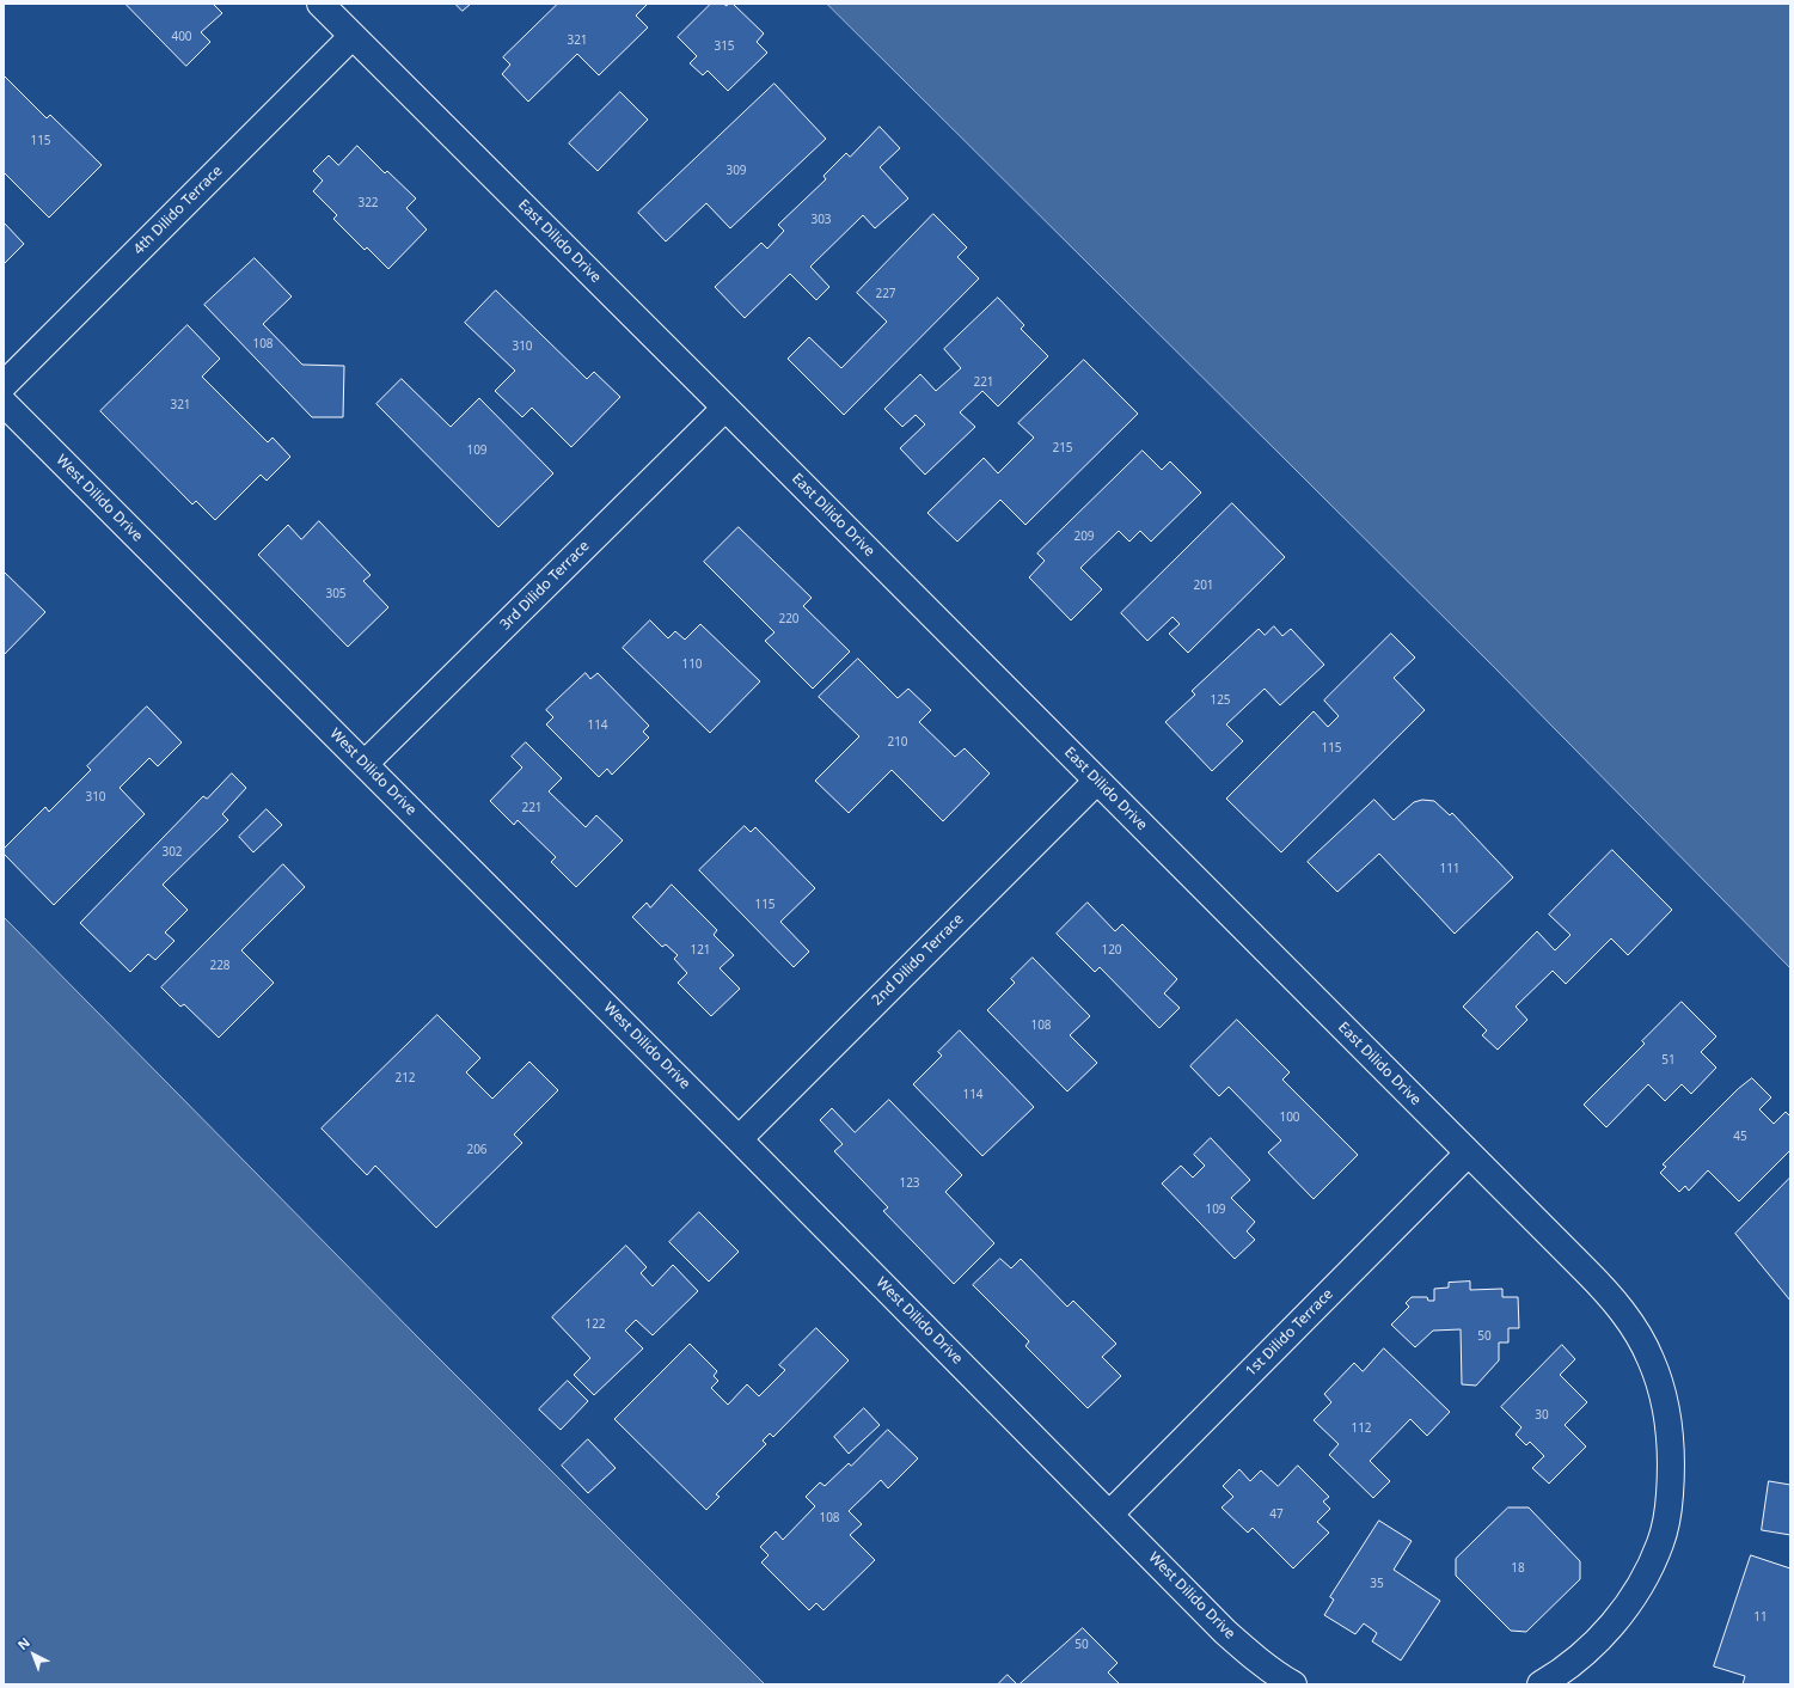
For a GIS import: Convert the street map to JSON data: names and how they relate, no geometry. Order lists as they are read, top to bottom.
{
  "streets": {
    "street": [
      "4th Dilido Terrace",
      "East Dilido Drive",
      "West Dilido Drive",
      "3rd Dilido Terrace",
      "2nd Dilido Terrace",
      "1st Dilido Terrace"
    ]
  },
  "crossings": [
    ["4th Dilido Terrace", "East Dilido Drive"],
    ["East Dilido Drive", "3rd Dilido Terrace"],
    ["East Dilido Drive", "2nd Dilido Terrace"],
    ["East Dilido Drive", "1st Dilido Terrace"],
    ["West Dilido Drive", "3rd Dilido Terrace"],
    ["West Dilido Drive", "2nd Dilido Terrace"],
    ["West Dilido Drive", "1st Dilido Terrace"]
  ],
  "house_numbers": [
    "400",
    "321",
    "315",
    "115",
    "309",
    "322",
    "303",
    "227",
    "108",
    "310",
    "221",
    "321",
    "215",
    "109",
    "209",
    "201",
    "305",
    "220",
    "110",
    "125",
    "114",
    "210",
    "115",
    "310",
    "221",
    "302",
    "111",
    "115",
    "121",
    "120",
    "228",
    "108",
    "51",
    "212",
    "114",
    "100",
    "45",
    "206",
    "123",
    "109",
    "122",
    "50",
    "30",
    "112",
    "47",
    "108",
    "18",
    "35",
    "11",
    "50"
  ],
  "north": "top left"
}
